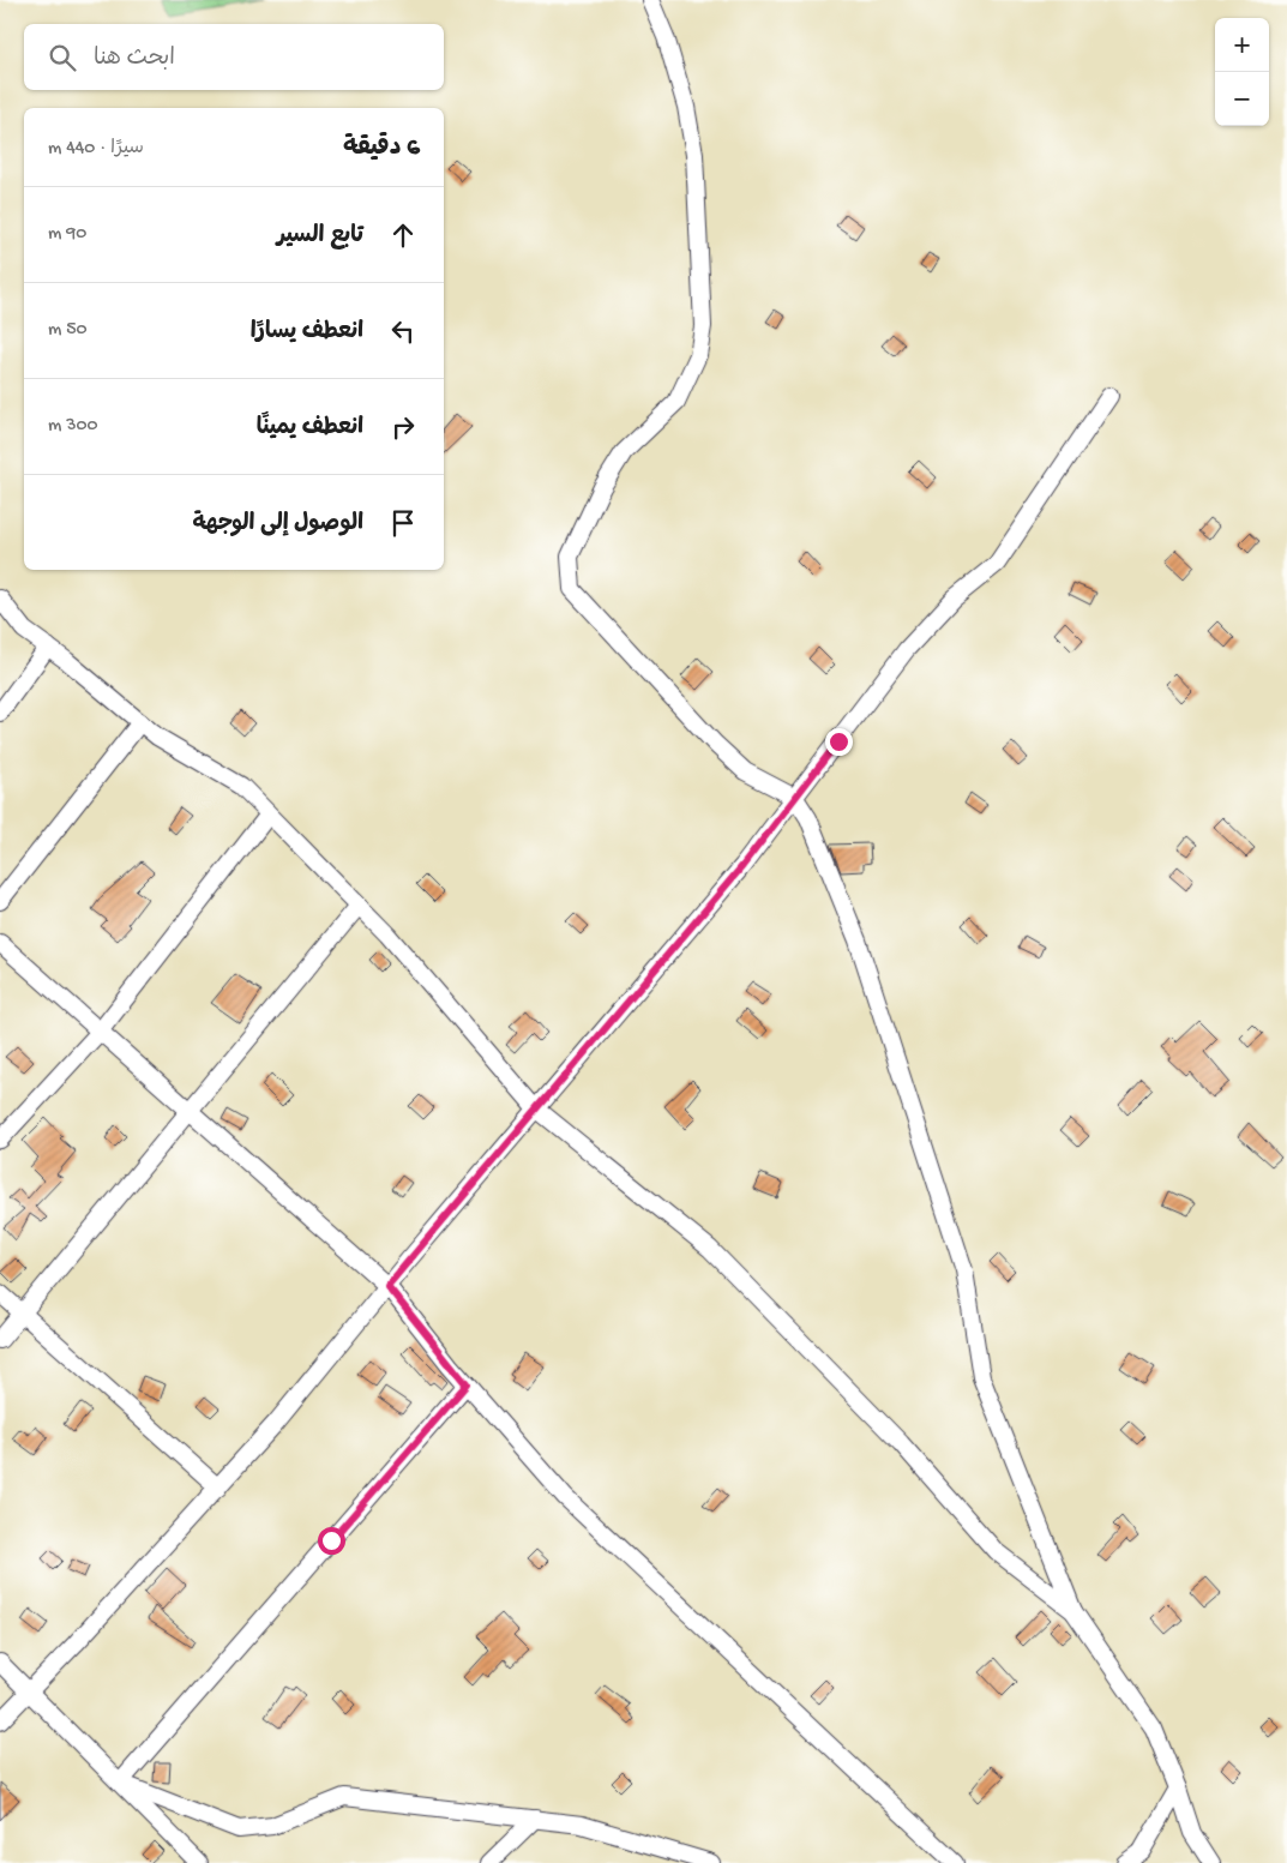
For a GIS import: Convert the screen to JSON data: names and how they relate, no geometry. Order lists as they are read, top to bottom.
{
  "page": {
    "map_buttons": ["+", "−"],
    "search": "ابحث هنا",
    "heading": ["6 دقيقة", "سيرًا · 440 m"],
    "list": [
      ["تابع السير", "90 m"],
      ["انعطف يسارًا", "50 m"],
      ["انعطف يمينًا", "300 m"],
      "الوصول إلى الوجهة"
    ]
  }
}
